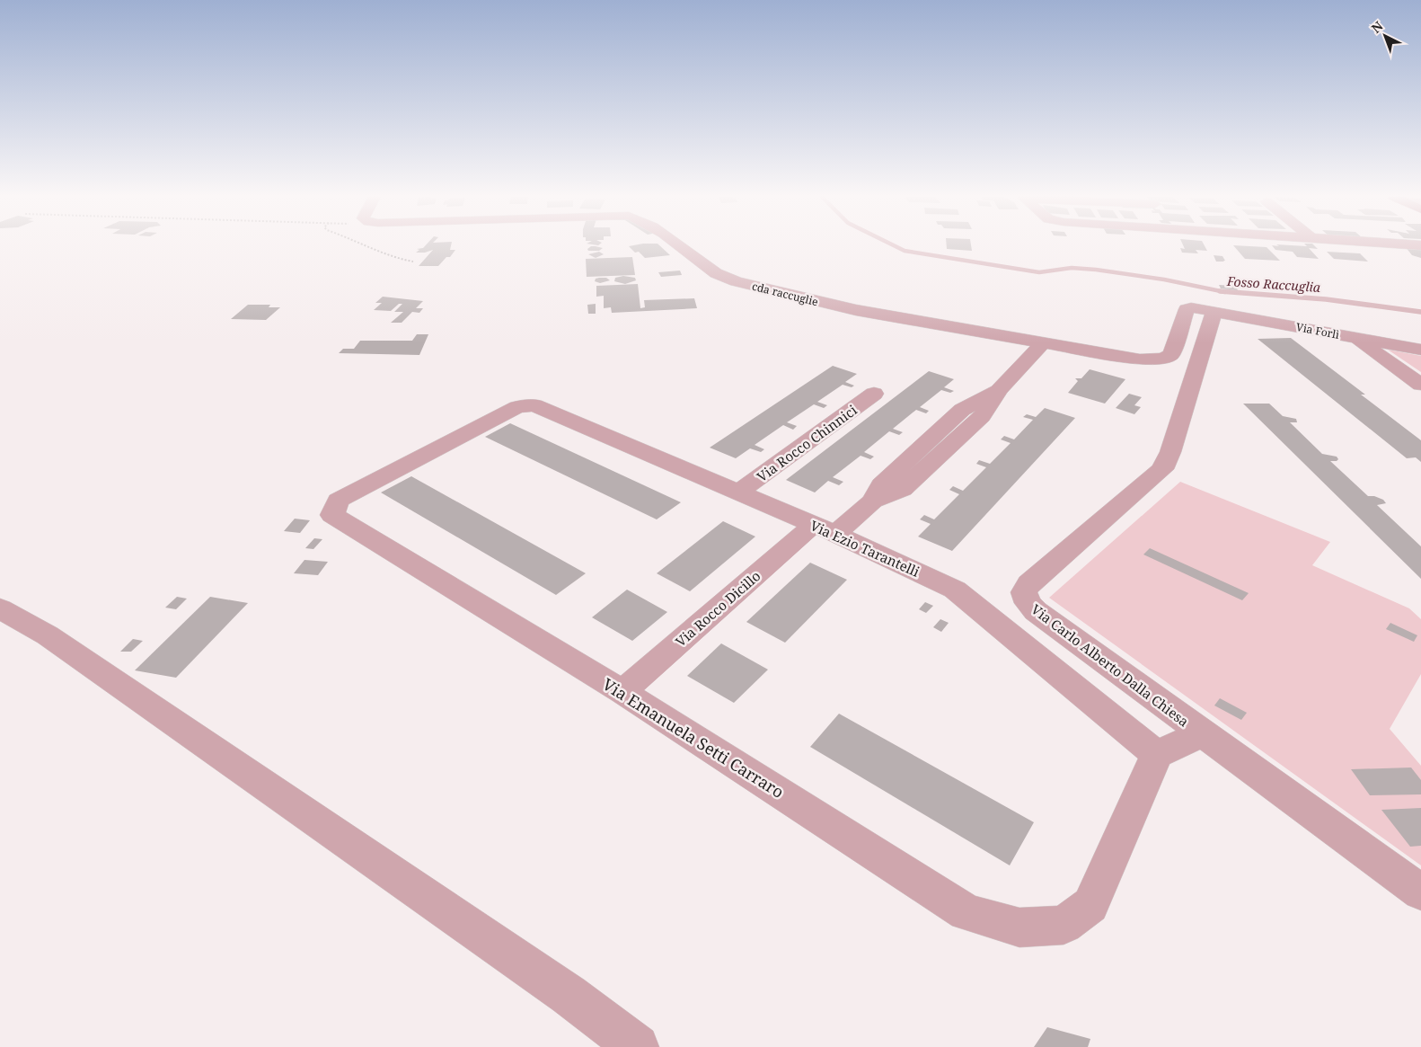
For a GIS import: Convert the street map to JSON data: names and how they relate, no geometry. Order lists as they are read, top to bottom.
{
  "streets": {
    "street": [
      "cda raccuglie",
      "Via Forlì",
      "Via Rocco Chinnici",
      "Via Ezio Tarantelli",
      "Via Rocco Dicillo",
      "Via Carlo Alberto Dalla Chiesa",
      "Via Emanuela Setti Carraro"
    ]
  },
  "crossings": [
    ["cda raccuglie", "Via Forlì"],
    ["cda raccuglie", "Via Rocco Dicillo"],
    ["cda raccuglie", "Via Carlo Alberto Dalla Chiesa"],
    ["Via Forlì", "Via Carlo Alberto Dalla Chiesa"],
    ["Via Rocco Chinnici", "Via Ezio Tarantelli"],
    ["Via Ezio Tarantelli", "Via Rocco Dicillo"],
    ["Via Ezio Tarantelli", "Via Emanuela Setti Carraro"],
    ["Via Rocco Dicillo", "Via Emanuela Setti Carraro"]
  ],
  "water": ["Fosso Raccuglia"],
  "north": "top left"
}
